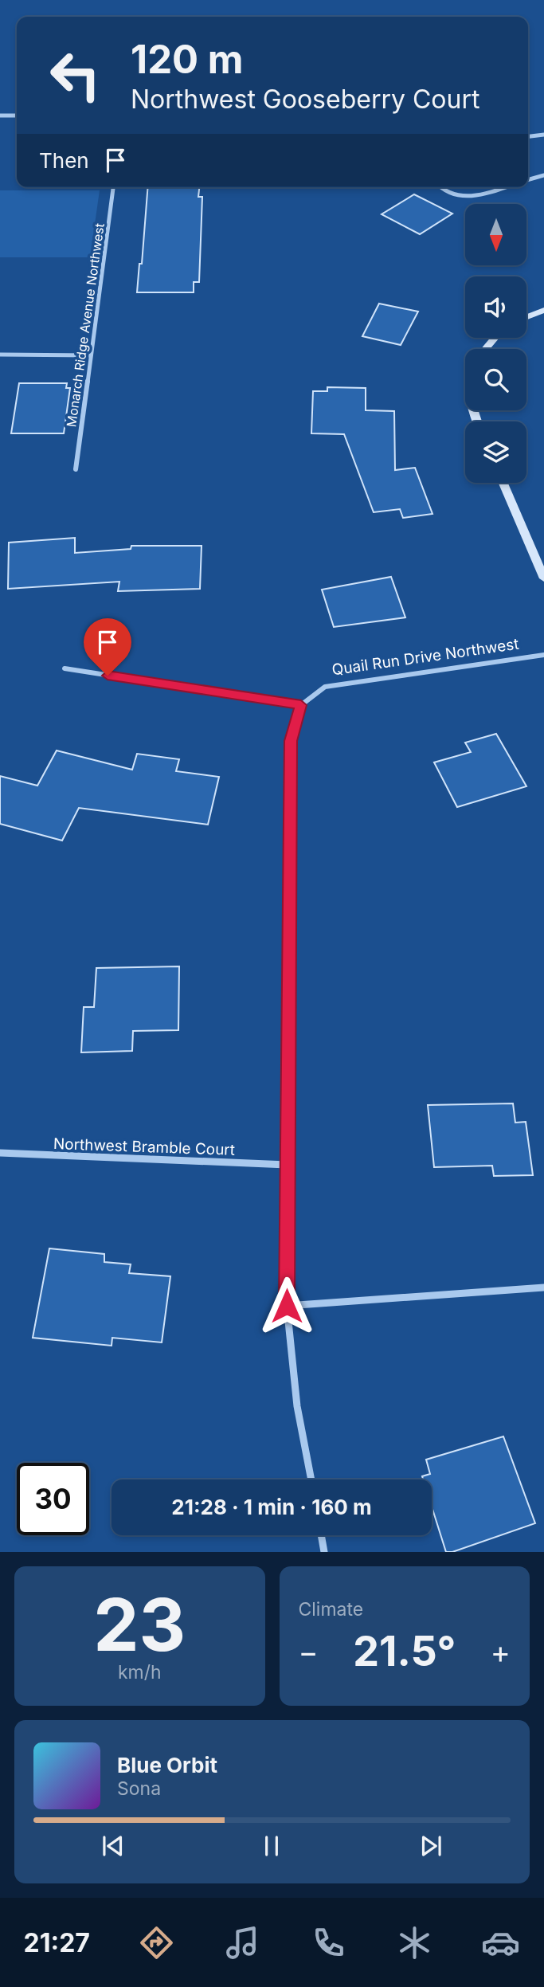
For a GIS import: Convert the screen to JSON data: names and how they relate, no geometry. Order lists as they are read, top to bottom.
{
  "streets": {
    "street": ["Monarch Ridge Avenue Northwest", "Quail Run Drive Northwest", "Northwest Bramble Court"]
  },
  "north": "bottom",
  "page": {
    "turn": ["120 m", "Northwest Gooseberry Court"],
    "then": "Then",
    "limit": "30",
    "trip": "21:28 · 1 min · 160 m",
    "tile": [
      ["23", "km/h"],
      "Climate"
    ],
    "heat": ["−", "21.5°", "+"],
    "song": ["Blue Orbit", "Sona"],
    "tabs": "21:27"
  }
}
